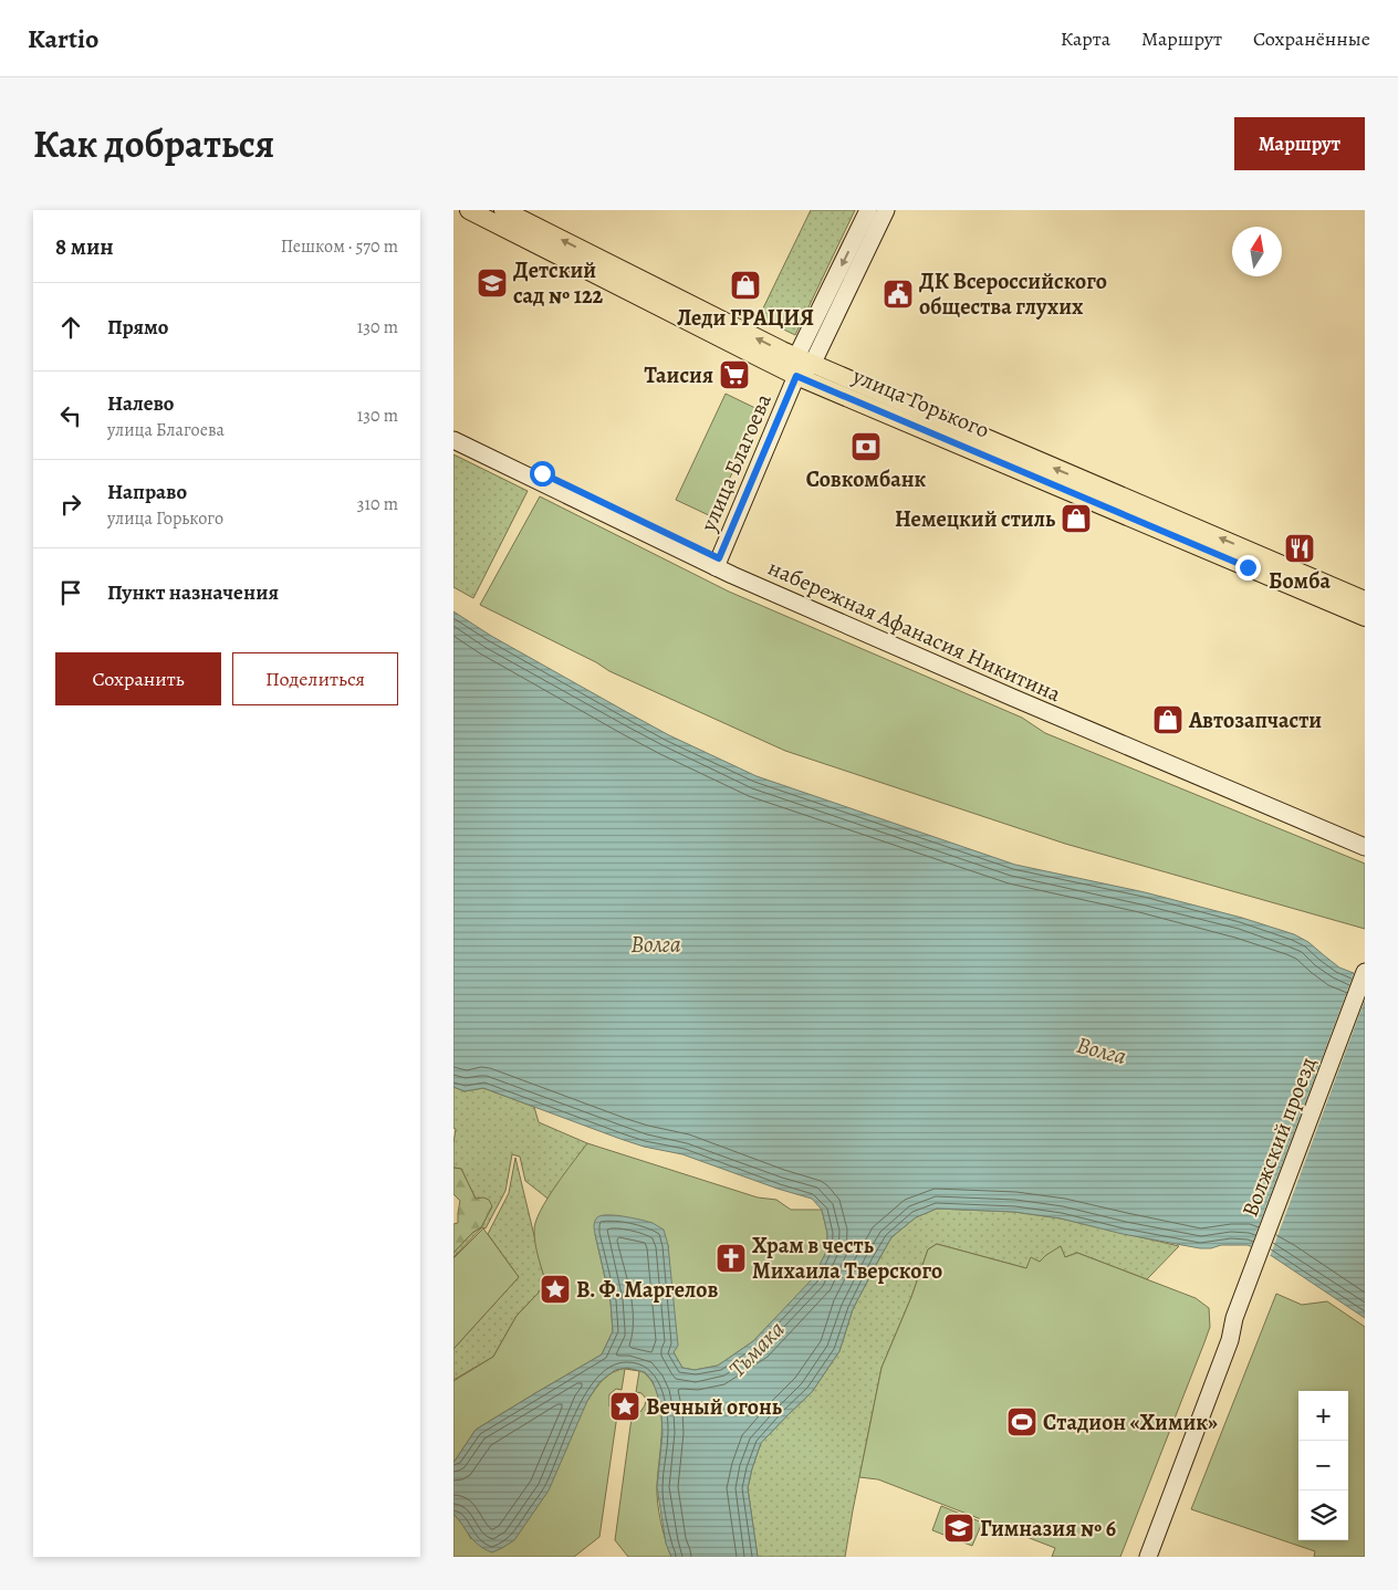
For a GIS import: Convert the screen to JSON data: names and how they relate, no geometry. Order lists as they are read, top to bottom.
{
  "streets": {
    "main road": [
      "улица Горького",
      "улица Благоева",
      "набережная Афанасия Никитина",
      "Волжский проезд"
    ]
  },
  "crossings": [
    ["улица Горького", "улица Благоева"],
    ["улица Благоева", "набережная Афанасия Никитина"]
  ],
  "water": ["Волга", "Тьмака"],
  "places": {
    "school or university": ["Детский сад № 122", "Гимназия № 6"],
    "shop": ["Леди ГРАЦИЯ", "Немецкий стиль", "Автозапчасти"],
    "public building": ["ДК Всероссийского общества глухих"],
    "supermarket": ["Таисия"],
    "bank": ["Совкомбанк"],
    "restaurant": ["Бомба"],
    "church": ["Храм в честь Михаила Тверского"],
    "place": ["В. Ф. Маргелов", "Вечный огонь"],
    "sports": ["Стадион «Химик»"]
  },
  "north": "top",
  "page": {
    "header": "Kartio",
    "nav": ["Карта", "Маршрут", "Сохранённые"],
    "title": "Как добраться",
    "buttons": [
      "Маршрут",
      ["Сохранить", "Поделиться"]
    ],
    "heading": ["8 мин", "Пешком · 570 m"],
    "list": [
      ["Прямо", "130 m"],
      ["Налево", "улица Благоева", "130 m"],
      ["Направо", "улица Горького", "310 m"],
      "Пункт назначения"
    ],
    "map_buttons": ["+", "−"]
  }
}
